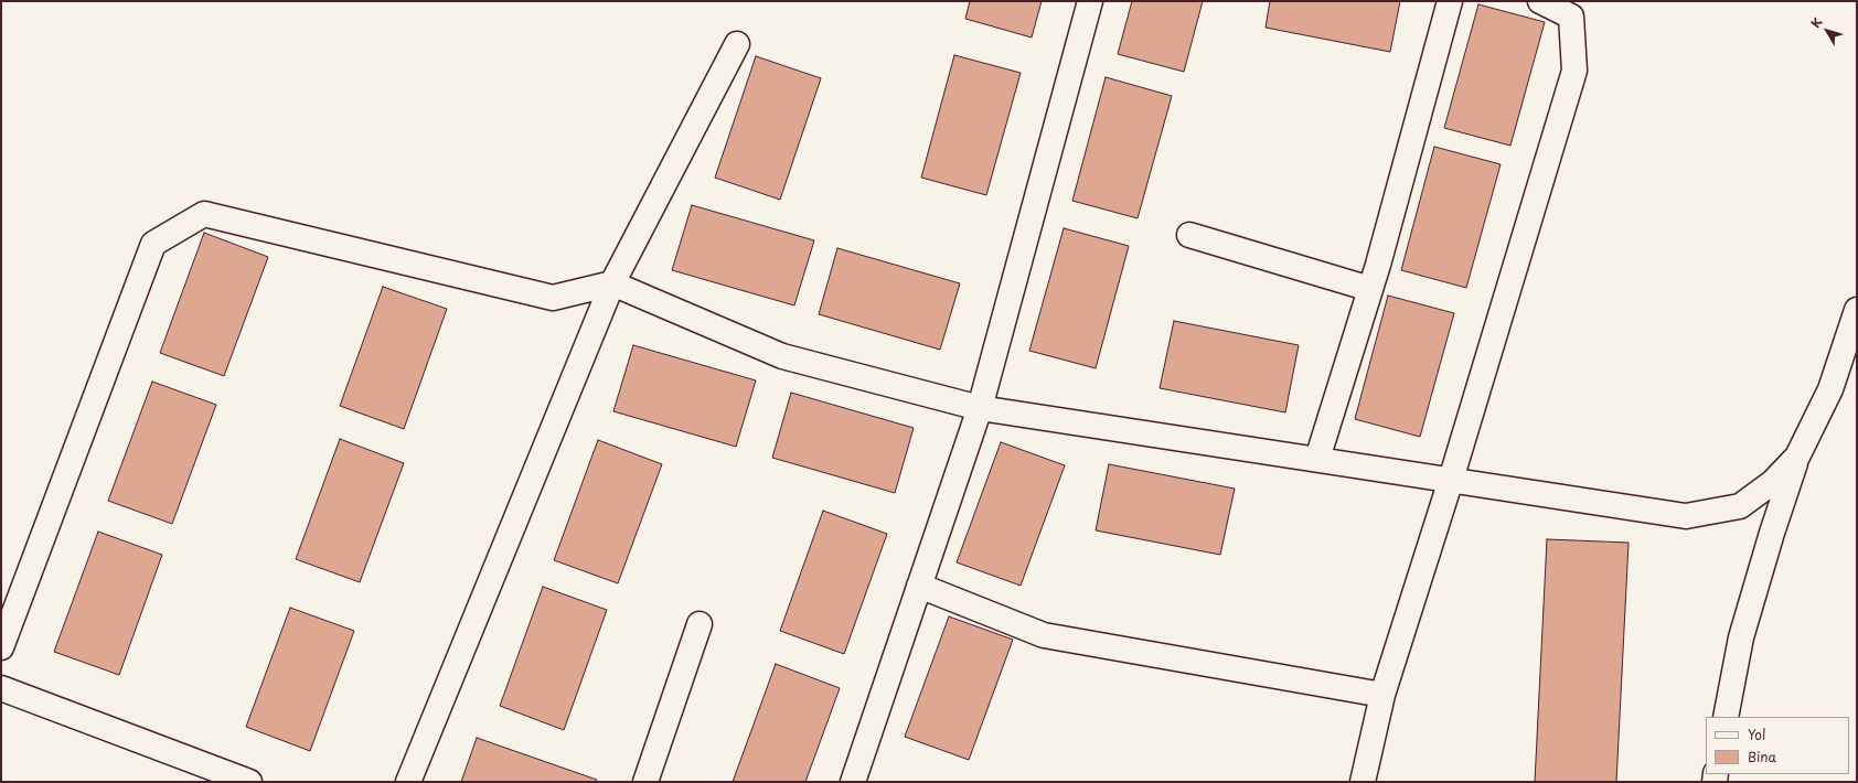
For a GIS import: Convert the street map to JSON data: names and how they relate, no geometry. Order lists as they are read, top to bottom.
{
  "legend": ["Yol", "Bina"],
  "north": "top left"
}
